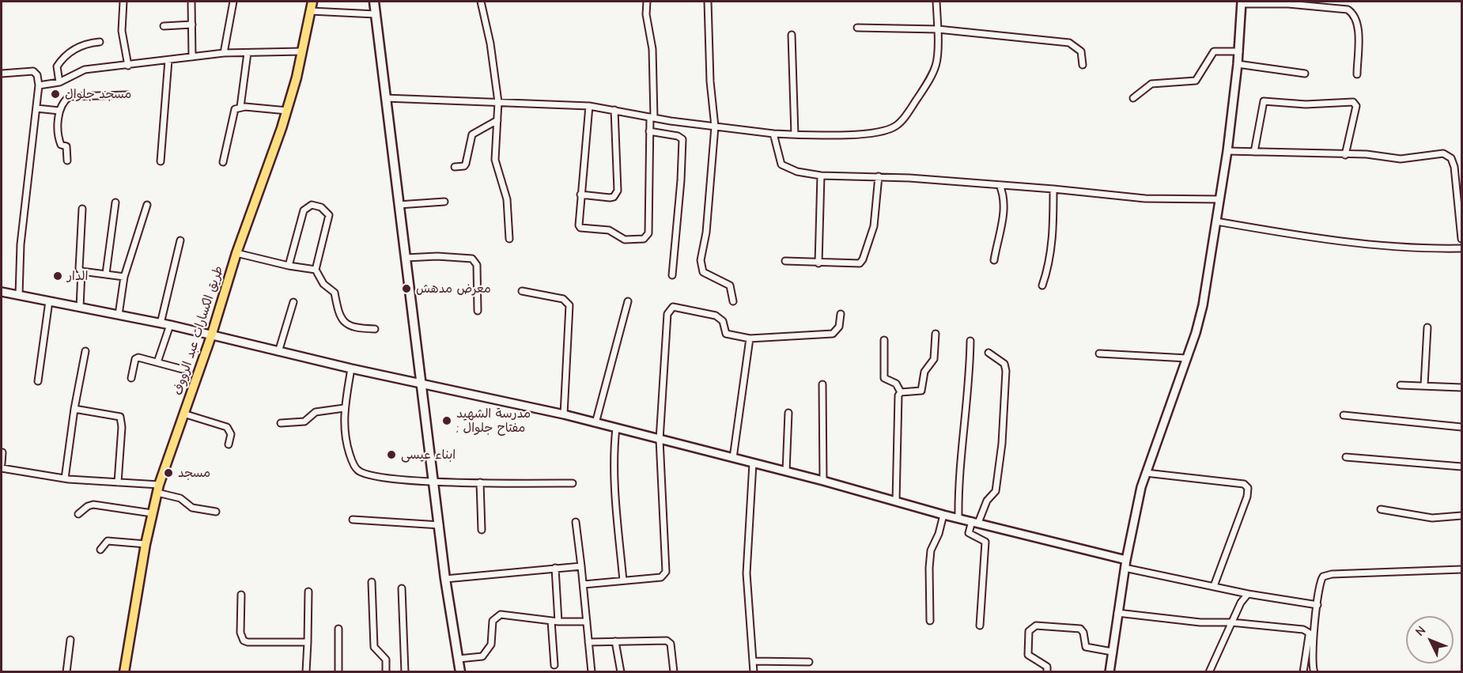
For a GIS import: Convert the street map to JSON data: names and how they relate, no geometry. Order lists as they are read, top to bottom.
{
  "streets": {
    "main road": ["طريق الكسارات عبد الرووف"]
  },
  "places": [
    "مسجد جلوال",
    "الدار",
    "معرض مدهش",
    "مدرسة الشهيد ; مفتاح جلوال",
    "ابناء عيسى",
    "مسجد"
  ],
  "north": "top left"
}
